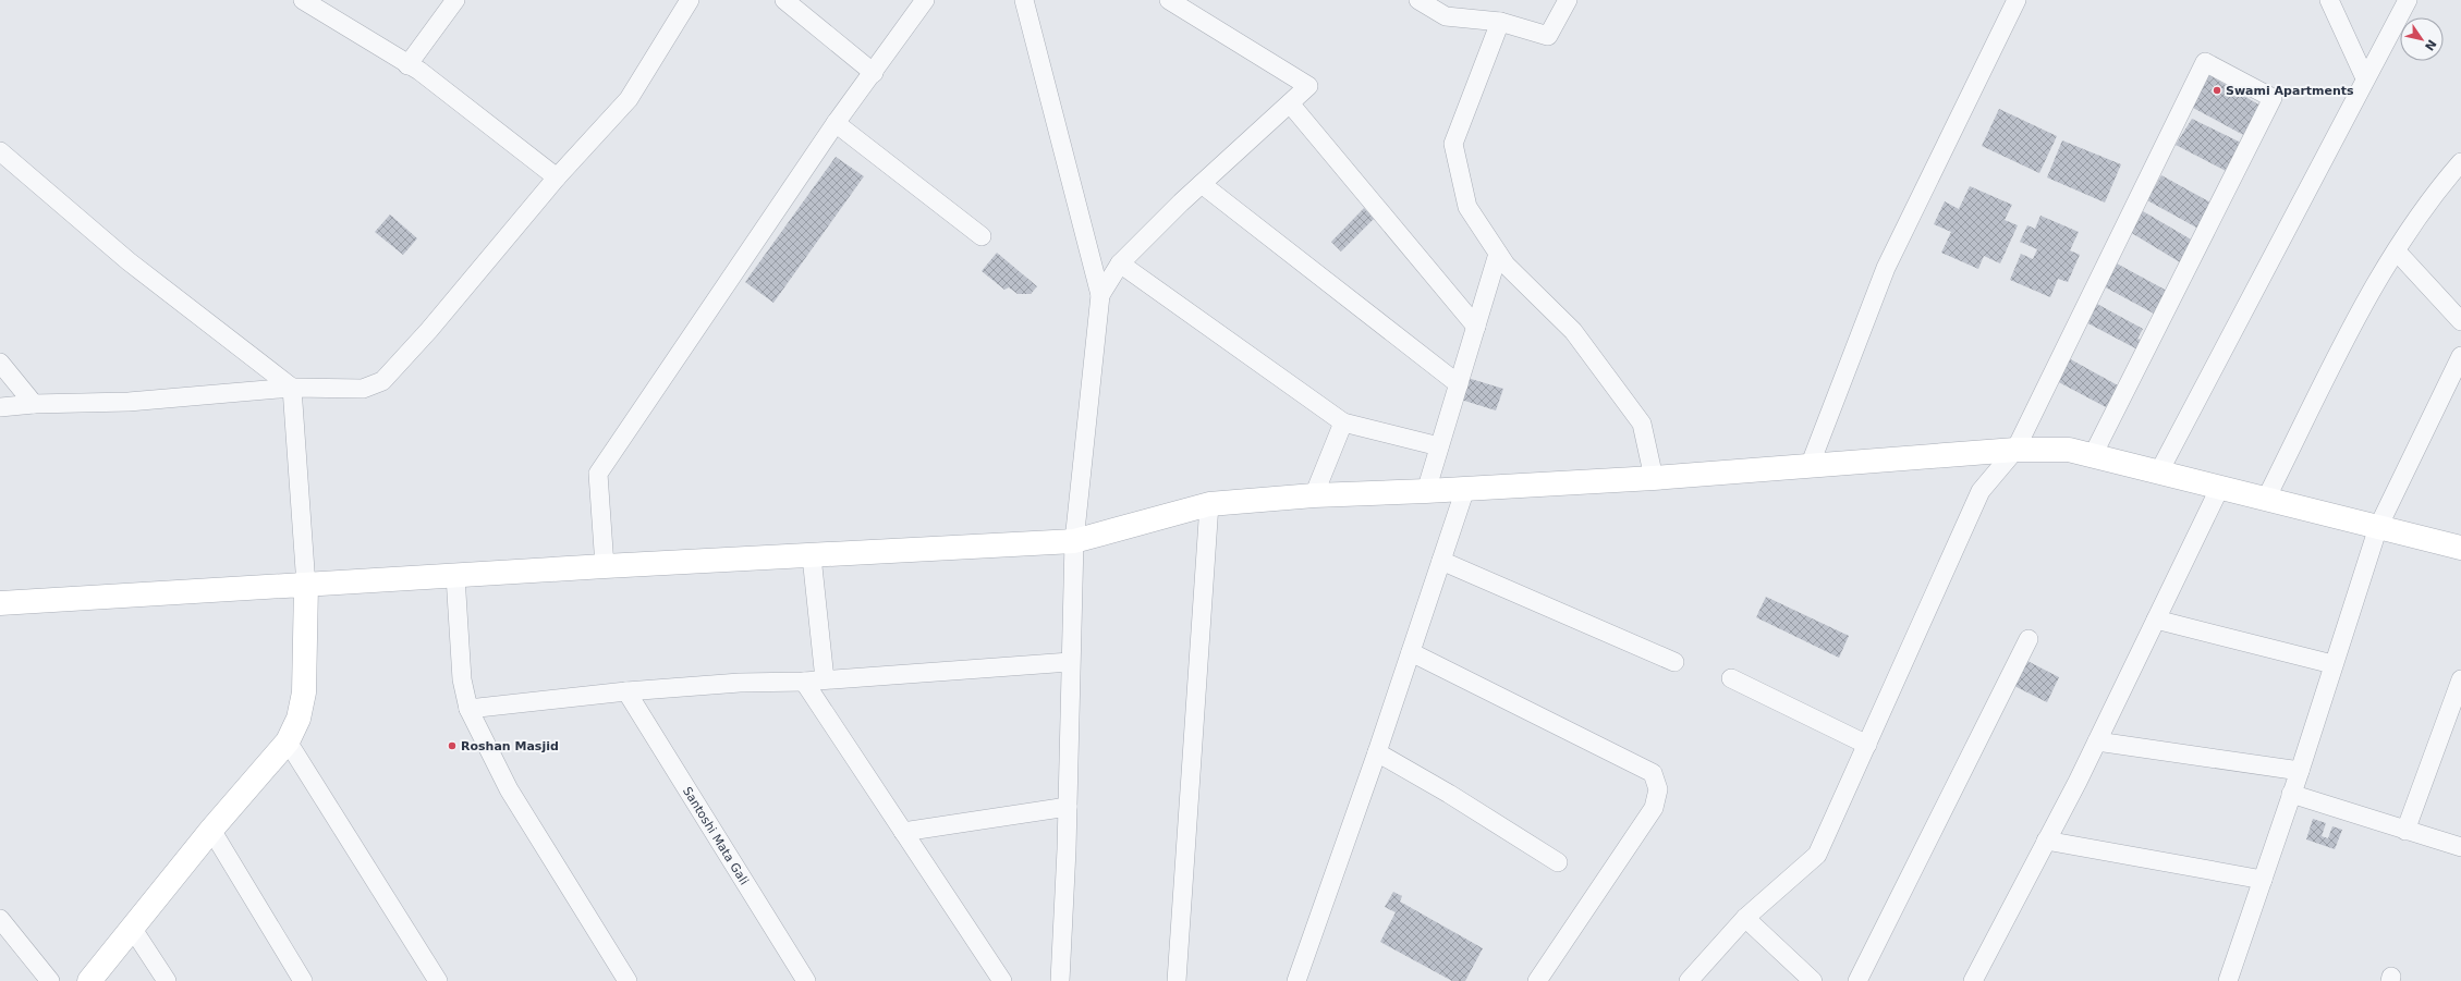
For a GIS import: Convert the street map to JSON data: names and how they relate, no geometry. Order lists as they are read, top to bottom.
{
  "streets": {
    "street": ["Santoshi Mata Gali"]
  },
  "places": ["Swami Apartments", "Roshan Masjid"],
  "north": "bottom right"
}
